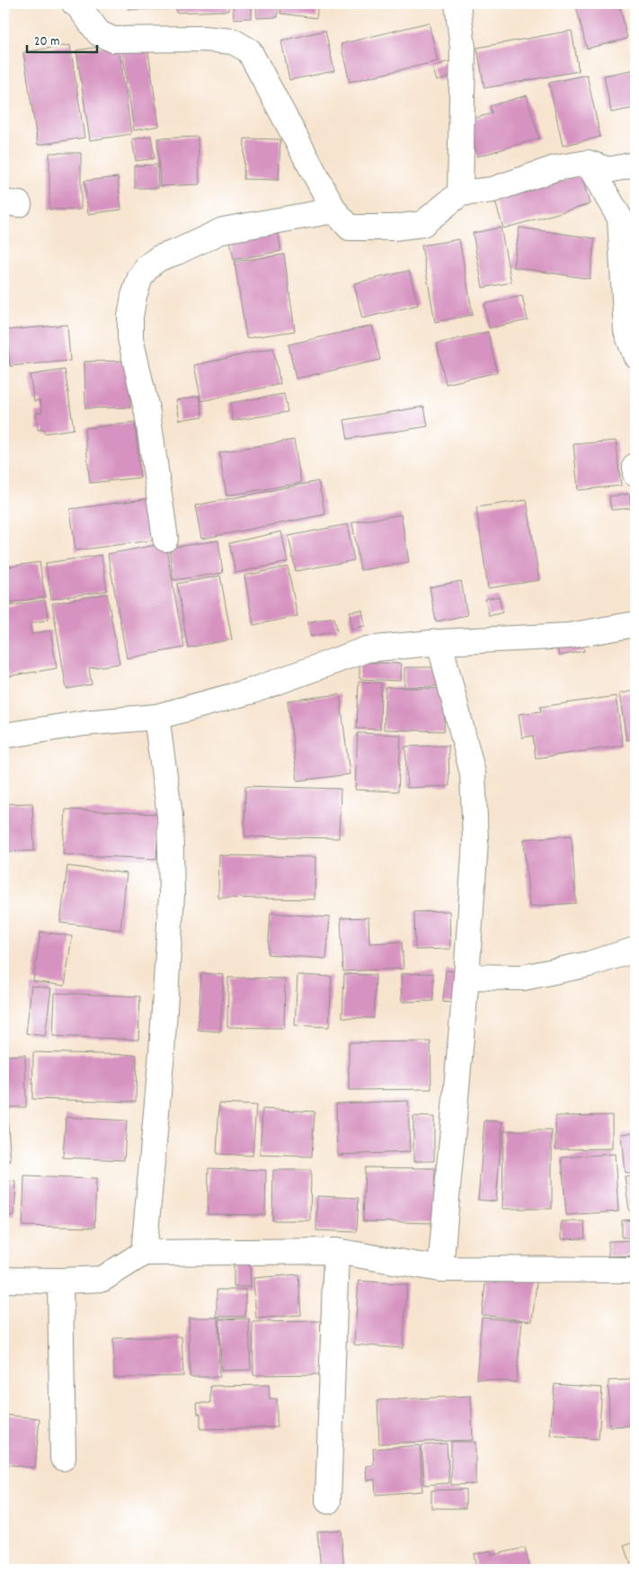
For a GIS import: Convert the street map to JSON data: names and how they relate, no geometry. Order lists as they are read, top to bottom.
{
  "scale_bar": "20 m"
}
